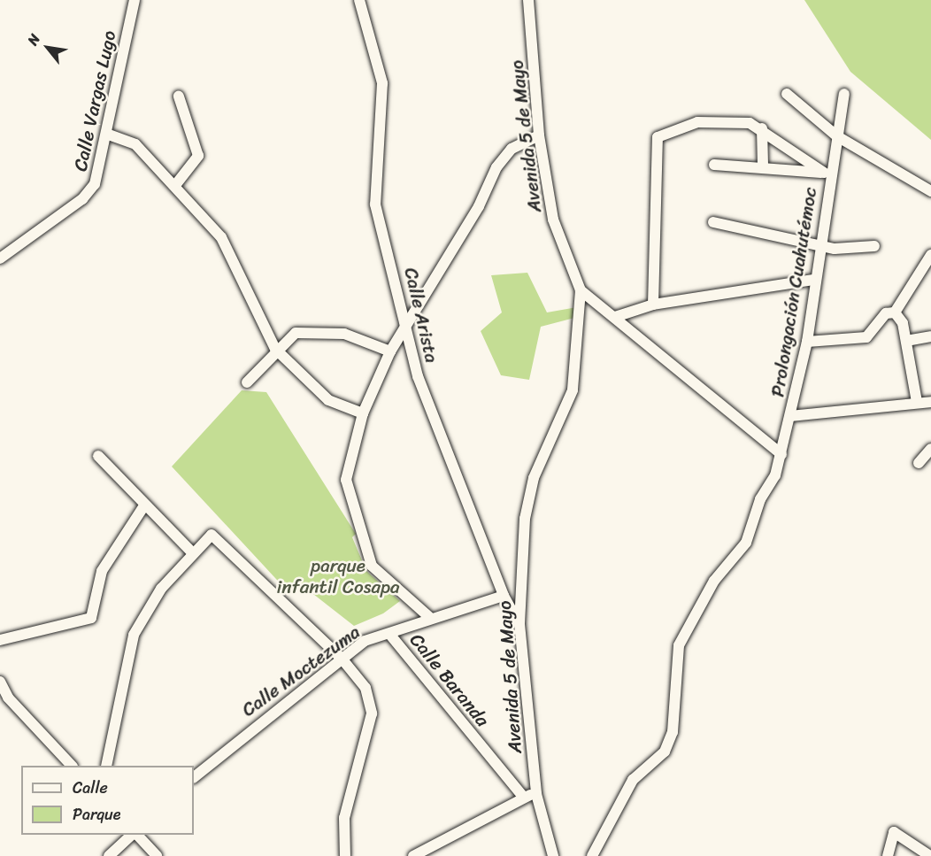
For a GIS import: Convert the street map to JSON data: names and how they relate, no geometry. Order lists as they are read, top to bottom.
{
  "streets": {
    "street": [
      "Calle Vargas Lugo",
      "Avenida 5 de Mayo",
      "Prolongación Cuahutémoc",
      "Calle Arista",
      "Calle Moctezuma",
      "Calle Baranda"
    ]
  },
  "crossings": [
    ["Avenida 5 de Mayo", "Calle Arista"],
    ["Calle Arista", "Calle Moctezuma"],
    ["Calle Moctezuma", "Calle Baranda"]
  ],
  "parks": ["parque infantil Cosapa"],
  "legend": ["Calle", "Parque"],
  "north": "top left"
}
